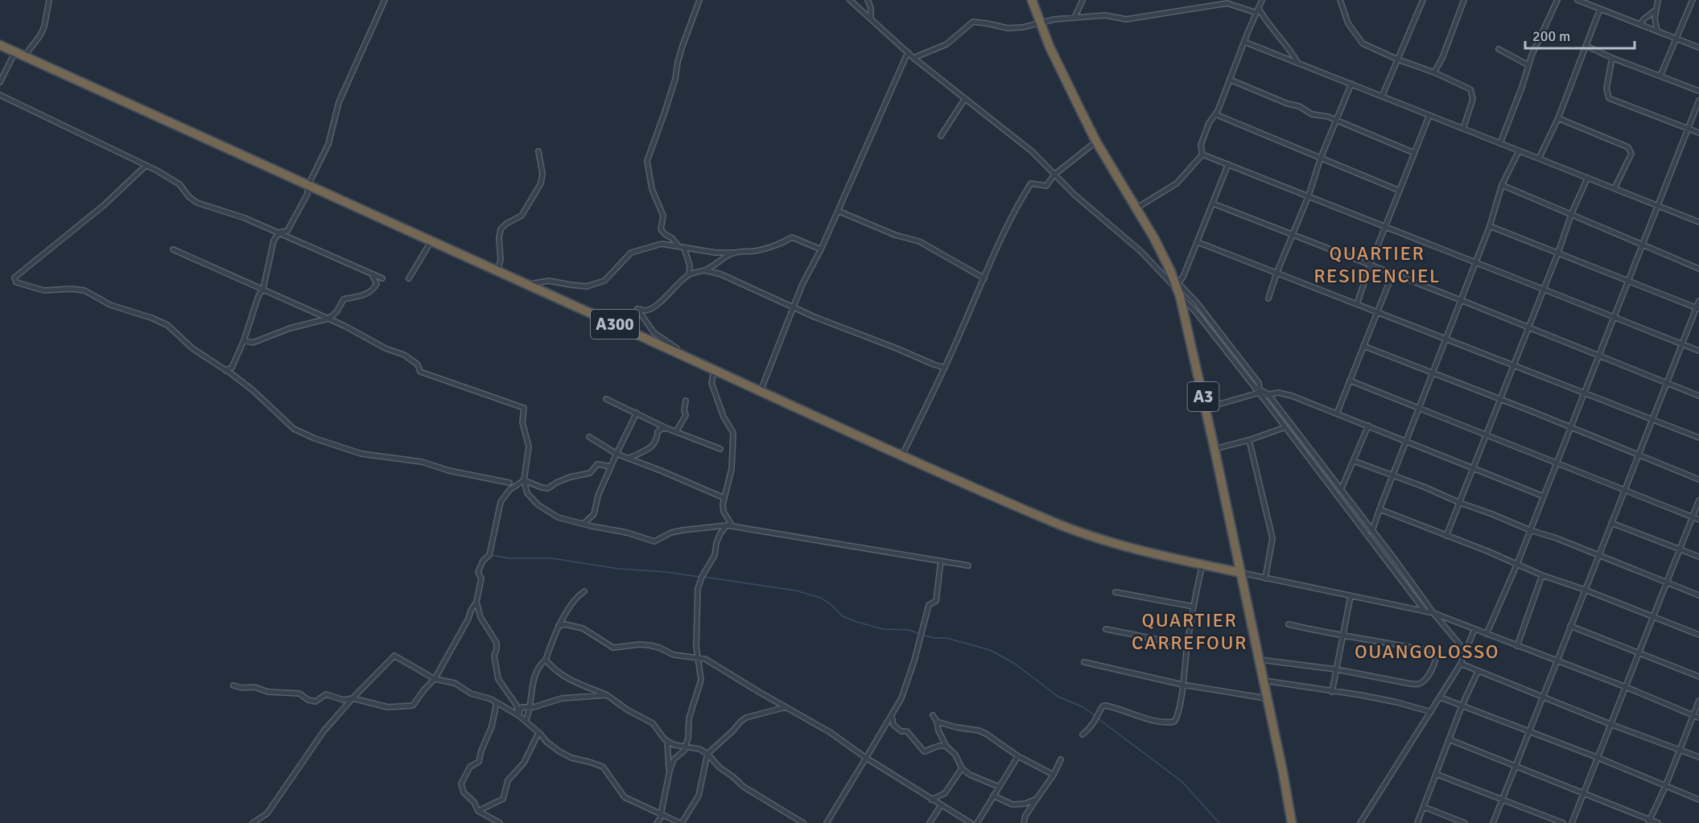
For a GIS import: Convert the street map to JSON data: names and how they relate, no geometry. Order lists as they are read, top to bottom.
{
  "streets": {
    "highway": ["A300", "A3"]
  },
  "crossings": [
    ["A300", "A3"]
  ],
  "districts": ["QUARTIER RESIDENCIEL", "QUARTIER CARREFOUR", "OUANGOLOSSO"],
  "scale_bar": "200 m"
}
